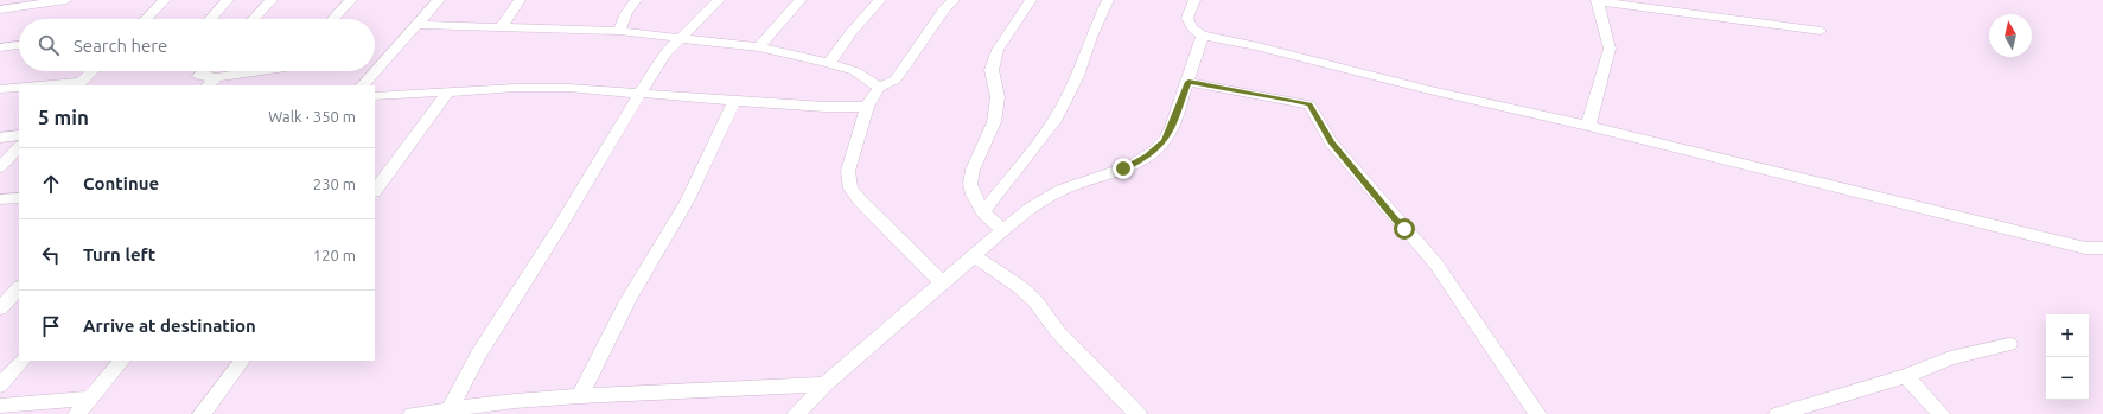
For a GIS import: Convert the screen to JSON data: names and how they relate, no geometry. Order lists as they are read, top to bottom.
{
  "north": "top",
  "page": {
    "search": "Search here",
    "heading": ["5 min", "Walk · 350 m"],
    "list": [
      ["Continue", "230 m"],
      ["Turn left", "120 m"],
      "Arrive at destination"
    ],
    "map_buttons": ["+", "−"]
  }
}
